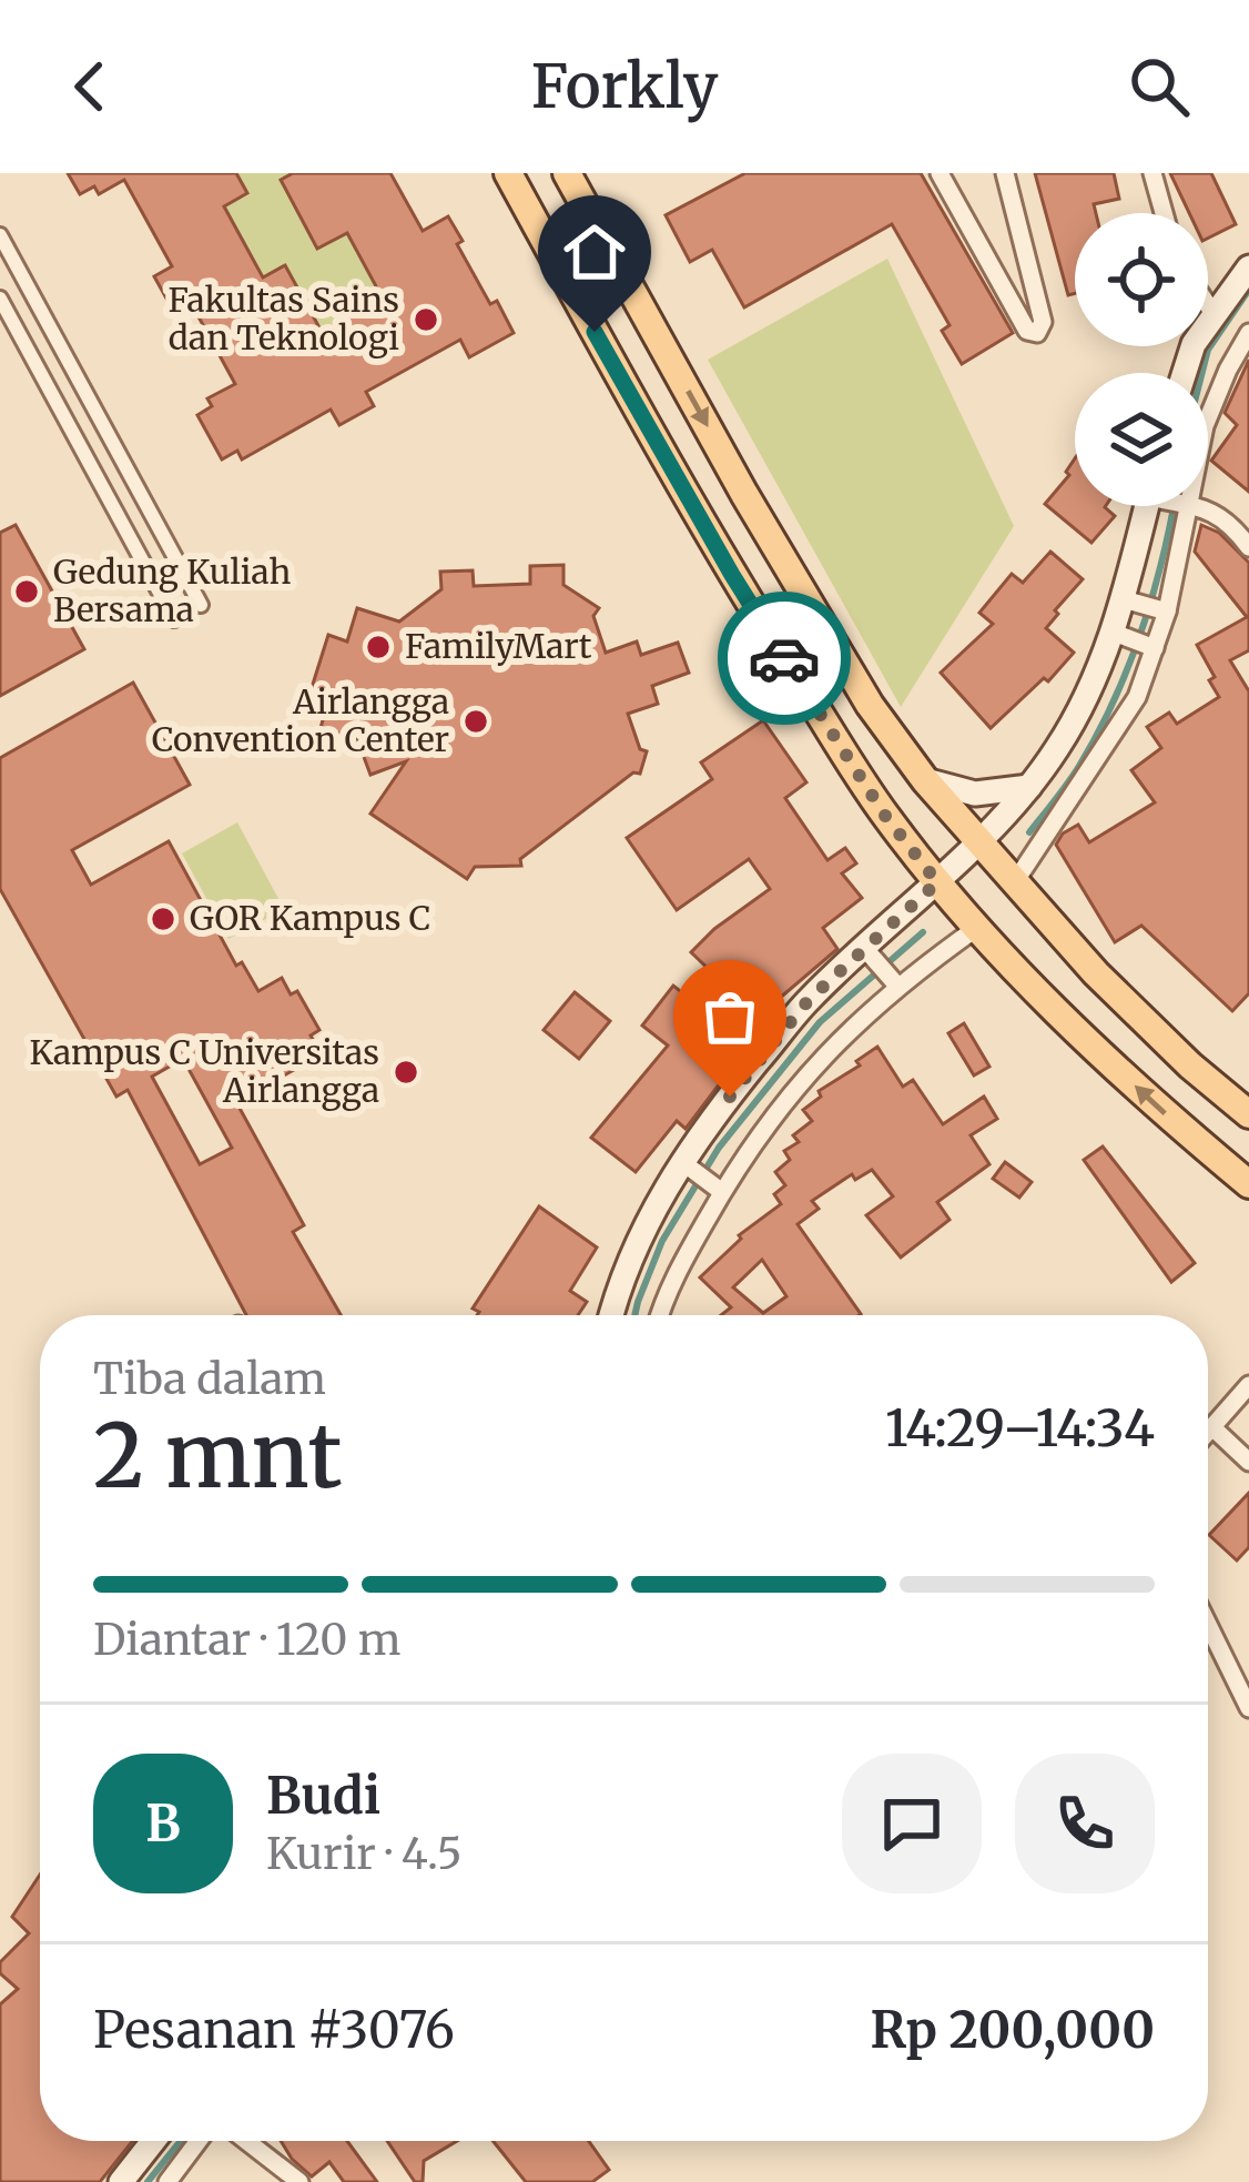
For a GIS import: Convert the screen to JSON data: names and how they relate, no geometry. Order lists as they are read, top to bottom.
{
  "places": [
    "Fakultas Sains dan Teknologi",
    "Gedung Kuliah Bersama",
    "FamilyMart",
    "Airlangga Convention Center",
    "GOR Kampus C",
    "Kampus C Universitas Airlangga"
  ],
  "page": {
    "header": "Forkly",
    "heading": ["2 mnt", "Tiba dalam", "14:29–14:34"],
    "panel": [
      "Budi",
      "Kurir · 4.5",
      "Pesanan #3076",
      "Rp 200,000"
    ],
    "bar": "Diantar · 120 m",
    "round": "B"
  }
}
